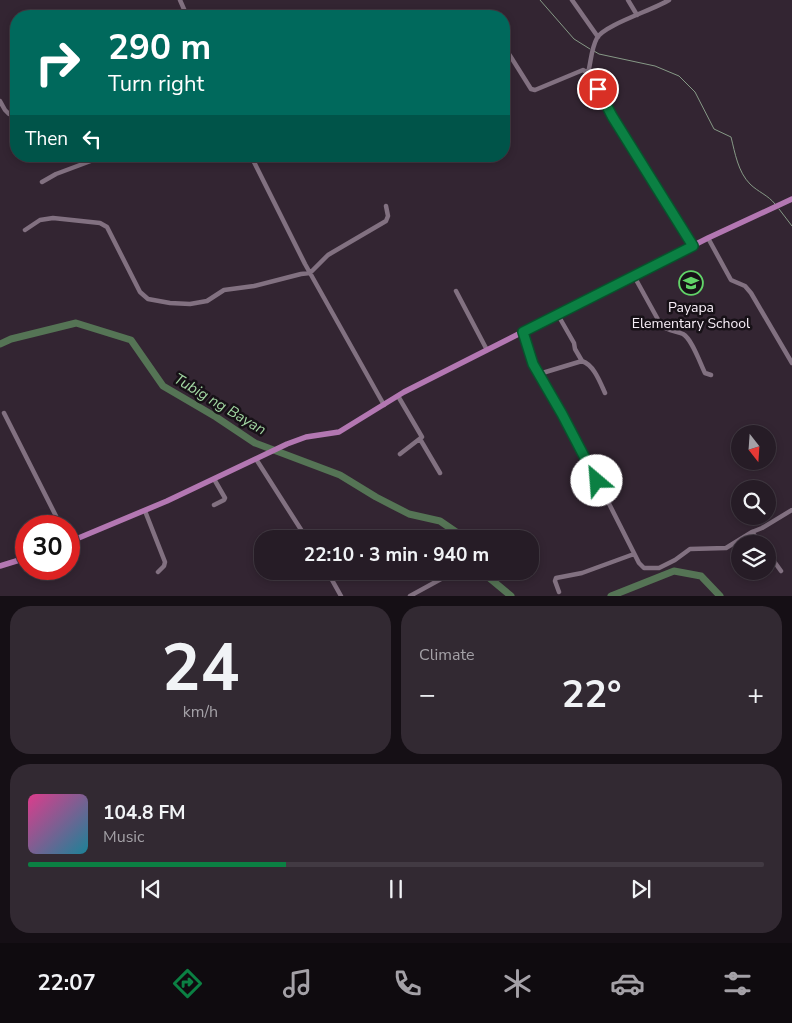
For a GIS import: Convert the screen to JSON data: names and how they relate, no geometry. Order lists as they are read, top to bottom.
{
  "water": ["Tubig ng Bayan"],
  "places": {
    "school or university": ["Payapa Elementary School"]
  },
  "north": "bottom",
  "page": {
    "turn": ["290 m", "Turn right"],
    "then": "Then",
    "limit": "30",
    "trip": "22:10 · 3 min · 940 m",
    "tile": [
      ["24", "km/h"],
      "Climate"
    ],
    "heat": ["−", "22°", "+"],
    "song": ["104.8 FM", "Music"],
    "tabs": "22:07"
  }
}
